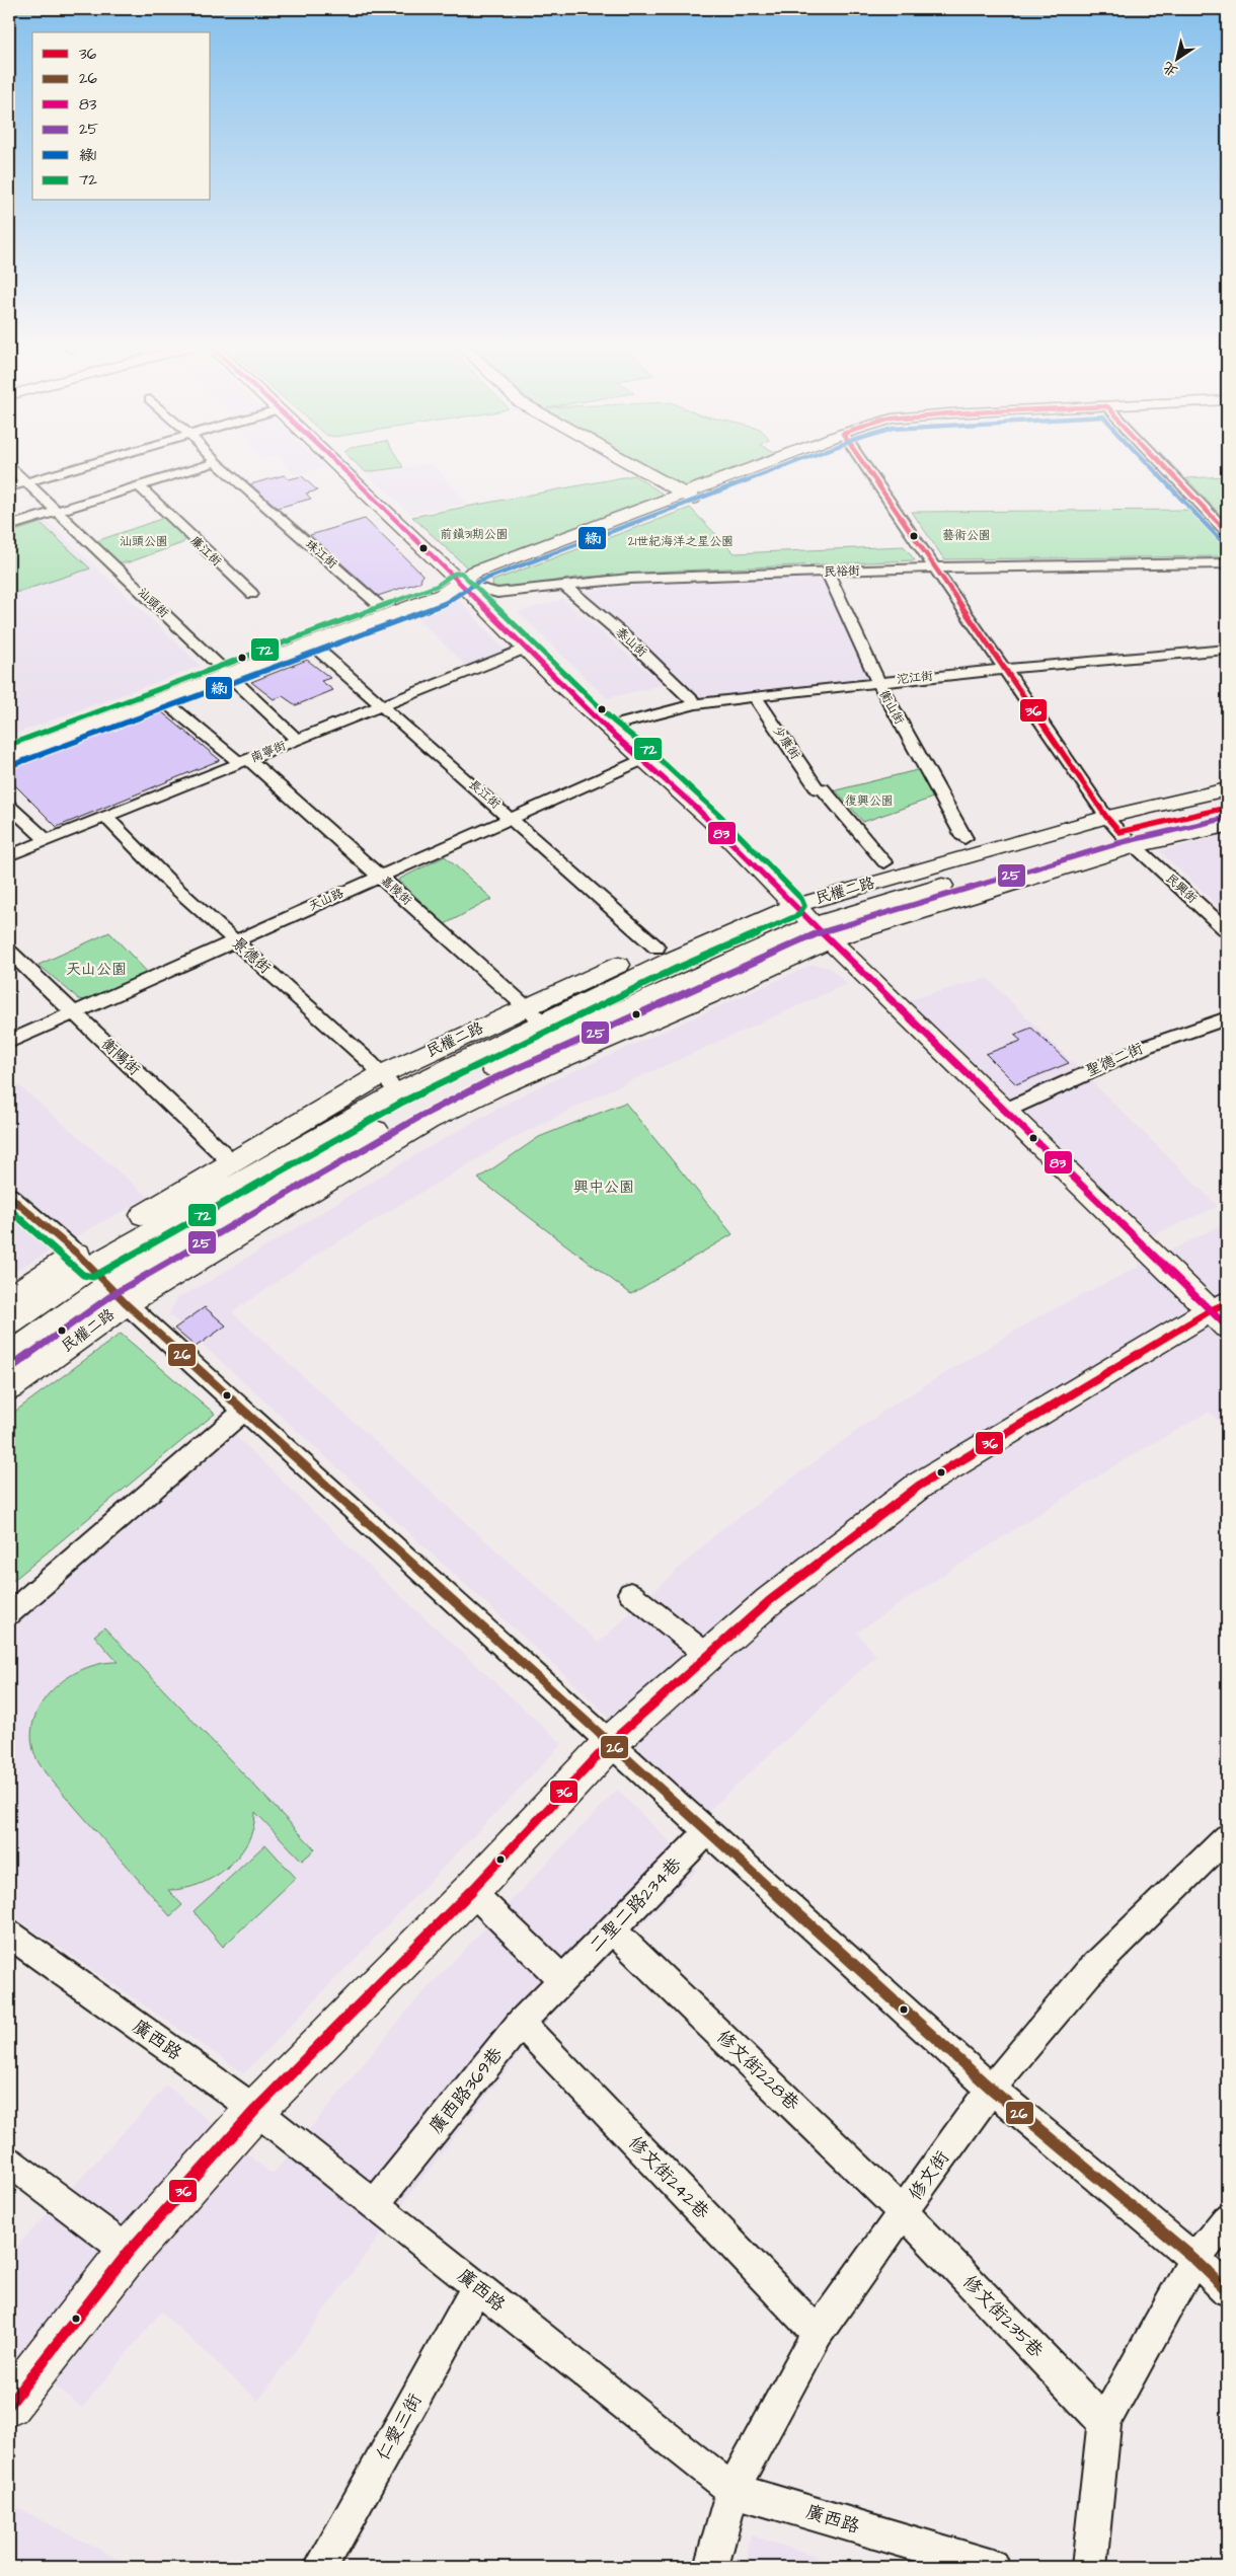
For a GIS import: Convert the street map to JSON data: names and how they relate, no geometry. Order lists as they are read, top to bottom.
{
  "streets": {
    "street": [
      "廉江街",
      "珠江街",
      "民裕街",
      "汕頭街",
      "泰山街",
      "沱江街",
      "衡山街",
      "少康街",
      "南寧街",
      "長江街",
      "民興街",
      "嘉陵街",
      "民權二路",
      "天山路",
      "景德街",
      "衡陽街",
      "聖德二街",
      "二聖二路234巷",
      "廣西路",
      "修文街228巷",
      "廣西路369巷",
      "修文街",
      "修文街242巷",
      "修文街235巷",
      "仁愛三街"
    ]
  },
  "crossings": [
    ["民裕街", "泰山街"],
    ["民裕街", "衡山街"],
    ["民裕街", "民興街"],
    ["汕頭街", "南寧街"],
    ["泰山街", "沱江街"],
    ["沱江街", "衡山街"],
    ["沱江街", "少康街"],
    ["沱江街", "民興街"],
    ["衡山街", "民權二路"],
    ["少康街", "民權二路"],
    ["南寧街", "長江街"],
    ["南寧街", "嘉陵街"],
    ["南寧街", "景德街"],
    ["長江街", "民權二路"],
    ["長江街", "天山路"],
    ["民興街", "民權二路"],
    ["嘉陵街", "民權二路"],
    ["嘉陵街", "天山路"],
    ["民權二路", "景德街"],
    ["民權二路", "衡陽街"],
    ["天山路", "景德街"],
    ["天山路", "衡陽街"],
    ["二聖二路234巷", "修文街228巷"],
    ["二聖二路234巷", "廣西路369巷"],
    ["廣西路", "廣西路369巷"],
    ["廣西路", "修文街"],
    ["廣西路", "仁愛三街"],
    ["修文街228巷", "修文街"],
    ["修文街228巷", "修文街235巷"],
    ["廣西路369巷", "修文街242巷"],
    ["修文街", "修文街242巷"],
    ["修文街", "修文街235巷"]
  ],
  "parks": [
    "前鎮31期公園",
    "藝術公園",
    "汕頭公園",
    "21世紀海洋之星公園",
    "復興公園",
    "天山公園",
    "興中公園"
  ],
  "lines": [
    "transit line 36",
    "transit line 83",
    "transit line 綠1",
    "transit line 72",
    "transit line 25",
    "transit line 26"
  ],
  "legend": [
    "36",
    "26",
    "83",
    "25",
    "綠1",
    "72"
  ],
  "north": "bottom left"
}
